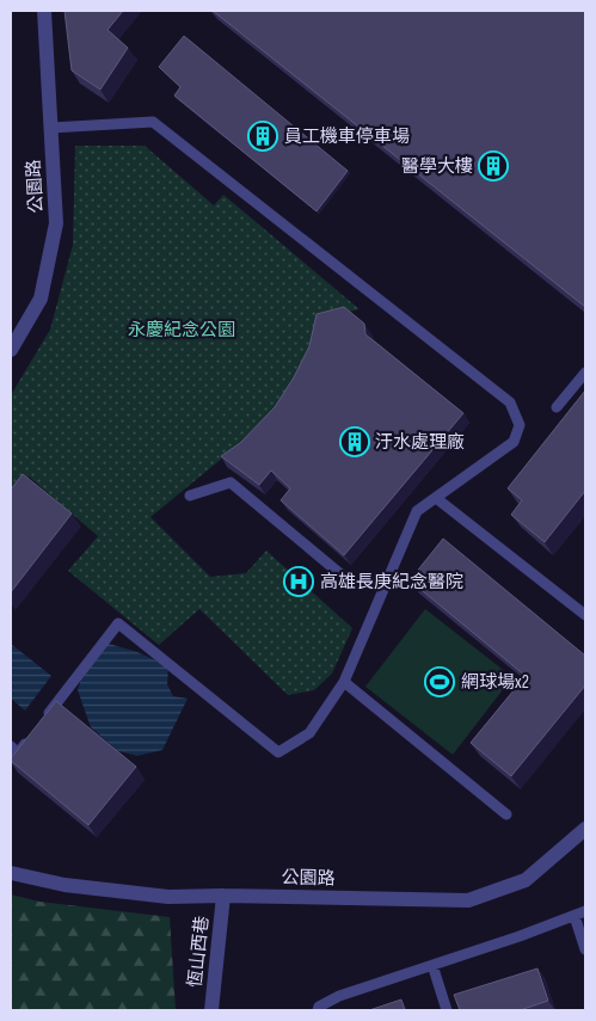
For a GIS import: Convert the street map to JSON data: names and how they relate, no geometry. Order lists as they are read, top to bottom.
{
  "streets": {
    "street": ["公園路", "恆山西巷"]
  },
  "crossings": [
    ["公園路", "恆山西巷"]
  ],
  "parks": ["永慶紀念公園"],
  "places": {
    "building": ["員工機車停車場", "醫學大樓", "汙水處理廠"],
    "hospital": ["高雄長庚紀念醫院"],
    "sports": ["網球場x2"]
  }
}
